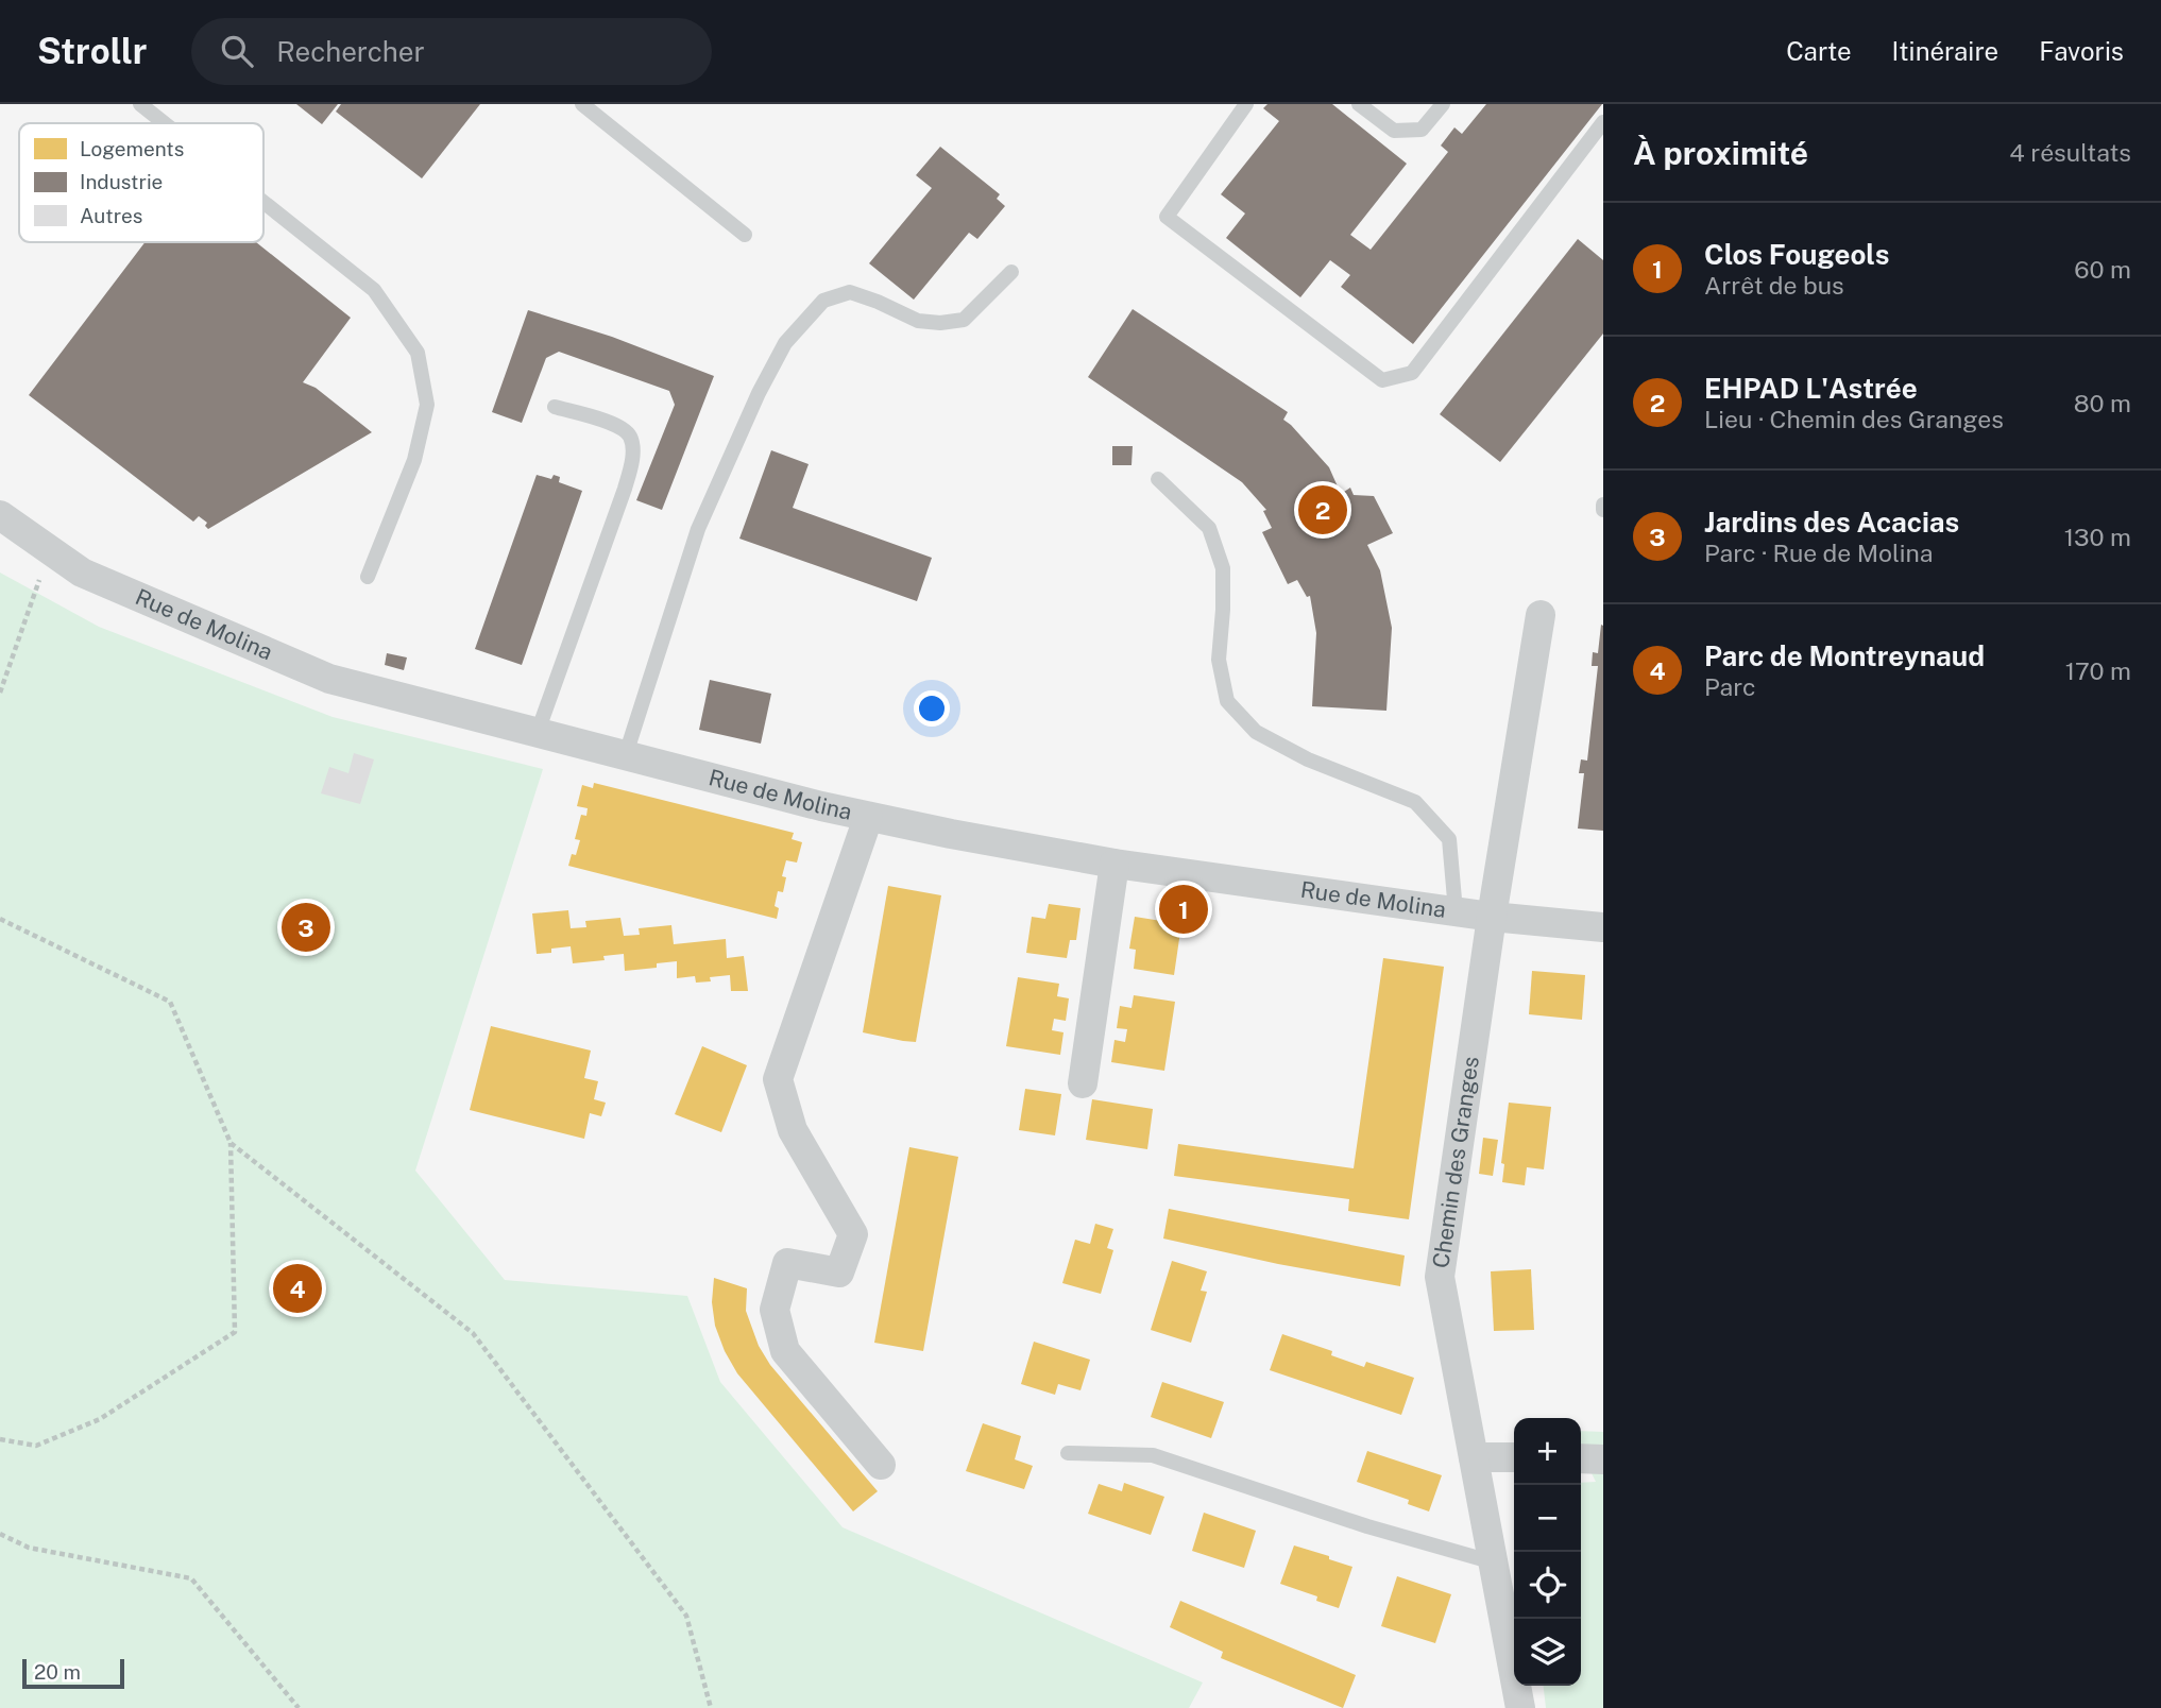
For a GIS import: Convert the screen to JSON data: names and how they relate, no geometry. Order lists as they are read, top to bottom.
{
  "streets": {
    "street": ["Rue de Molina", "Chemin des Granges"]
  },
  "crossings": [
    ["Rue de Molina", "Chemin des Granges"]
  ],
  "legend": ["Logements", "Industrie", "Autres"],
  "scale_bar": "20 m",
  "page": {
    "header": "Strollr",
    "search": "Rechercher",
    "nav": ["Carte", "Itinéraire", "Favoris"],
    "heading": ["À proximité", "4 résultats"],
    "list": [
      {
        "mark": "1",
        "name": "Clos Fougeols",
        "note": "Arrêt de bus",
        "value": "60 m"
      },
      {
        "mark": "2",
        "name": "EHPAD L'Astrée",
        "note": "Lieu · Chemin des Granges",
        "value": "80 m"
      },
      {
        "mark": "3",
        "name": "Jardins des Acacias",
        "note": "Parc · Rue de Molina",
        "value": "130 m"
      },
      {
        "mark": "4",
        "name": "Parc de Montreynaud",
        "note": "Parc",
        "value": "170 m"
      }
    ],
    "pins": [
      "2",
      "1",
      "3",
      "4"
    ],
    "map_buttons": ["+", "−"],
    "scale": "20 m"
  }
}
